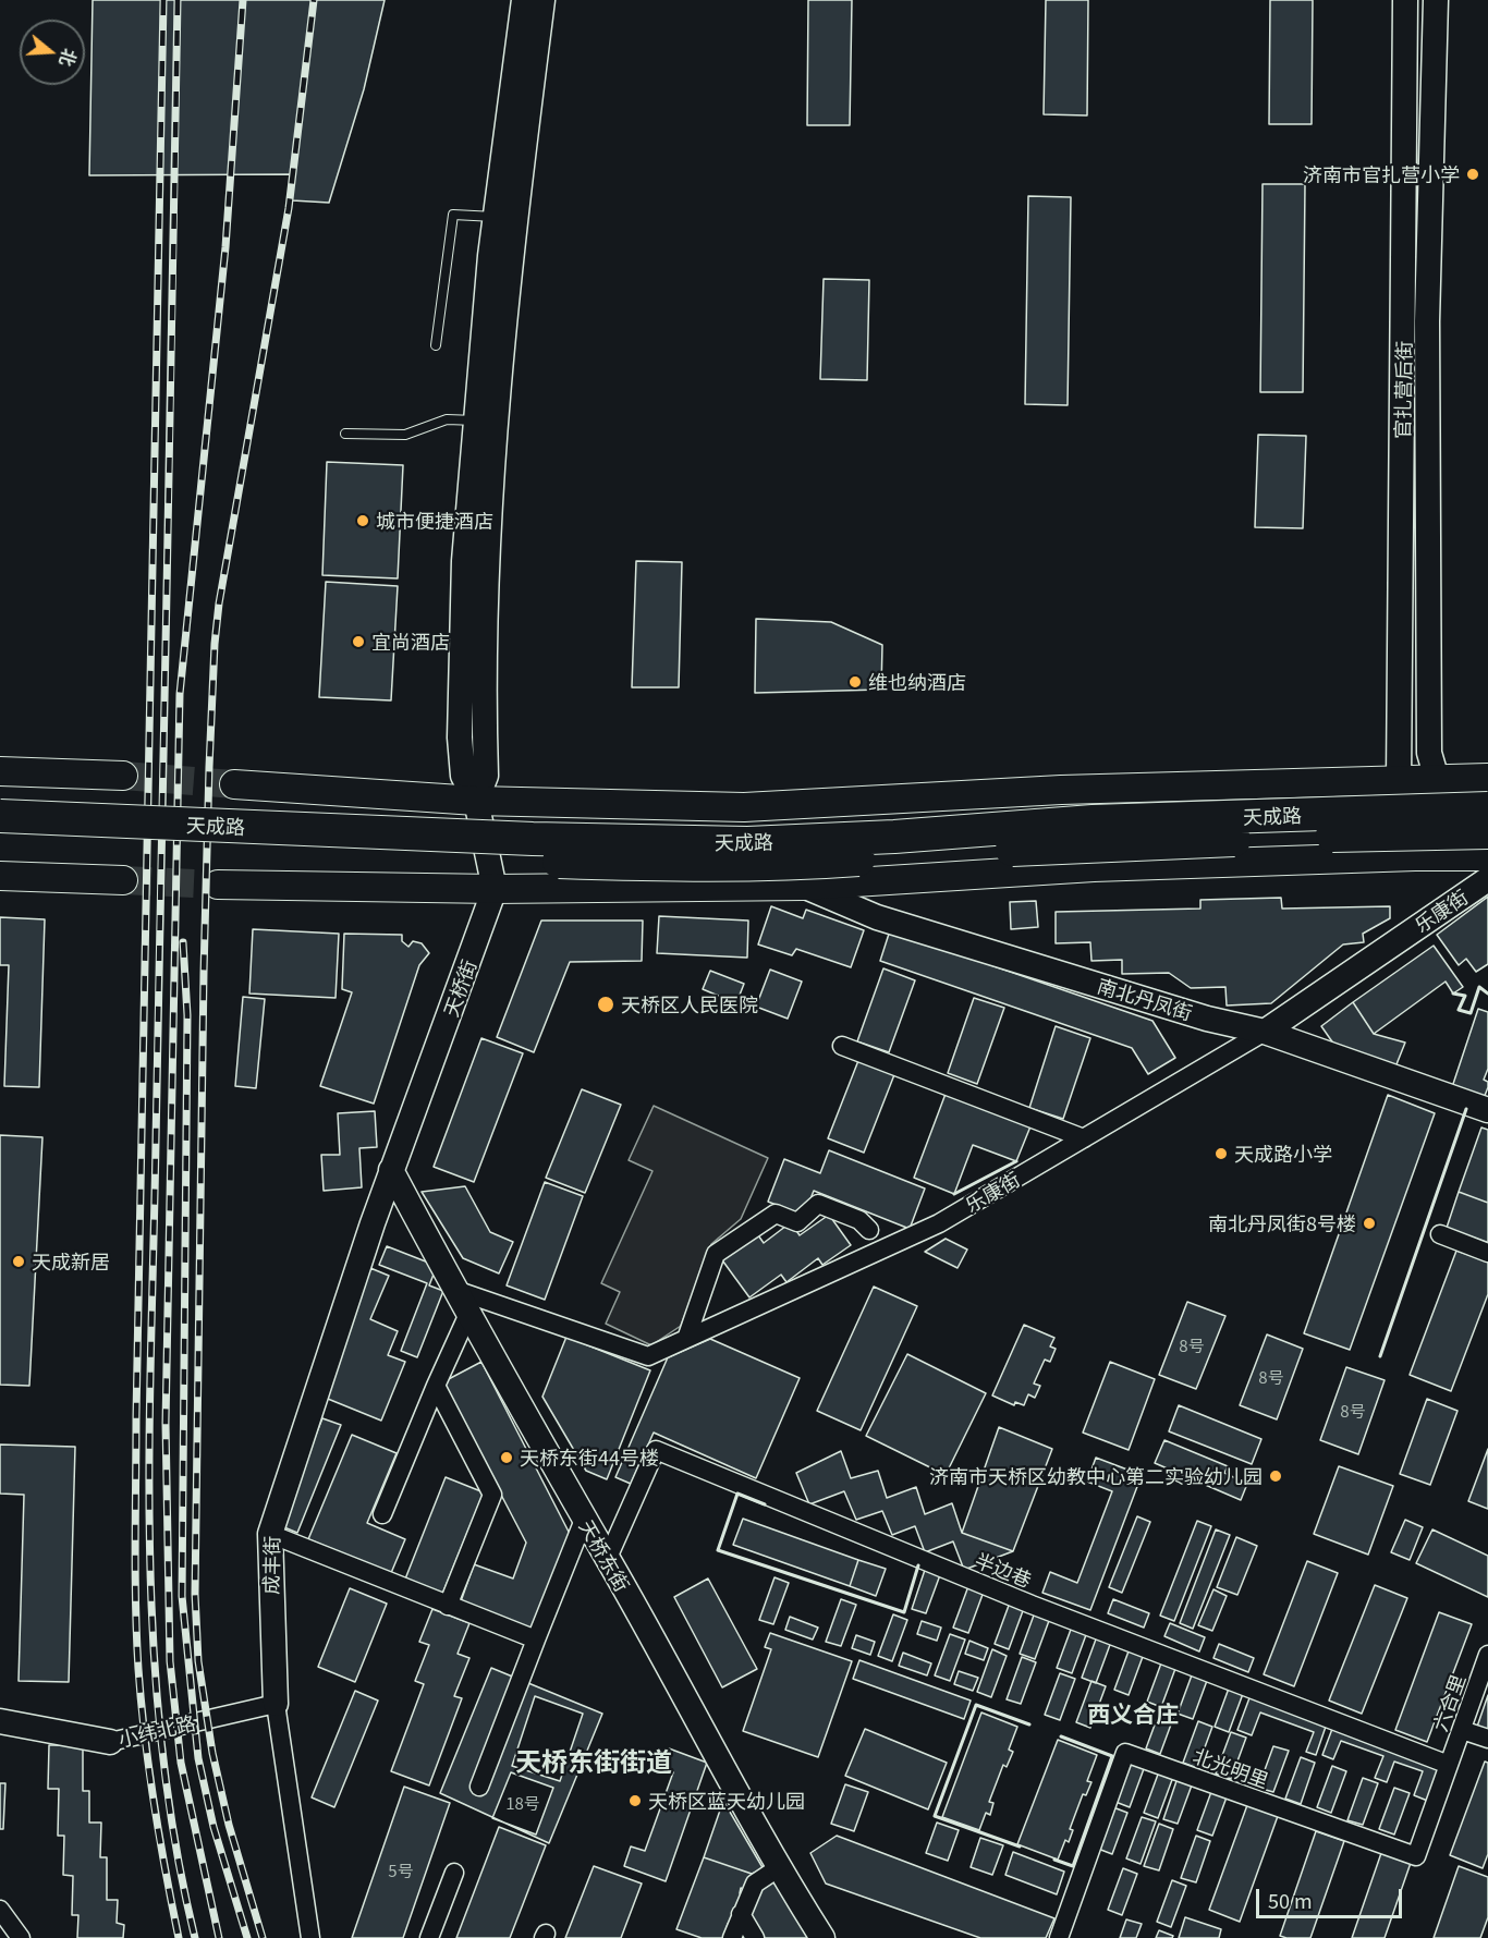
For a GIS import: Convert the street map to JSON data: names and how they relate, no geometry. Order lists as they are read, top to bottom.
{
  "streets": {
    "highway": ["天成路"],
    "street": [
      "官扎营后街",
      "乐康街",
      "天桥街",
      "南北丹凤街",
      "天桥东街",
      "成丰街",
      "半边巷",
      "六合里",
      "小纬北路",
      "北光明里"
    ]
  },
  "crossings": [
    ["官扎营后街", "天成路"],
    ["乐康街", "南北丹凤街"],
    ["乐康街", "天桥东街"],
    ["天桥街", "天桥东街"],
    ["天桥街", "成丰街"],
    ["天桥东街", "成丰街"],
    ["天桥东街", "半边巷"],
    ["成丰街", "小纬北路"],
    ["半边巷", "六合里"],
    ["半边巷", "北光明里"],
    ["六合里", "北光明里"]
  ],
  "districts": ["西义合庄", "天桥东街街道"],
  "places": [
    "济南市官扎营小学",
    "城市便捷酒店",
    "宜尚酒店",
    "维也纳酒店",
    "天桥区人民医院",
    "天成路小学",
    "南北丹凤街8号楼",
    "天成新居",
    "天桥东街44号楼",
    "济南市天桥区幼教中心第二实验幼儿园",
    "天桥区蓝天幼儿园"
  ],
  "house_numbers": [
    "8号",
    "8号",
    "8号",
    "18号",
    "5号"
  ],
  "scale_bar": "50 m",
  "north": "right"
}
